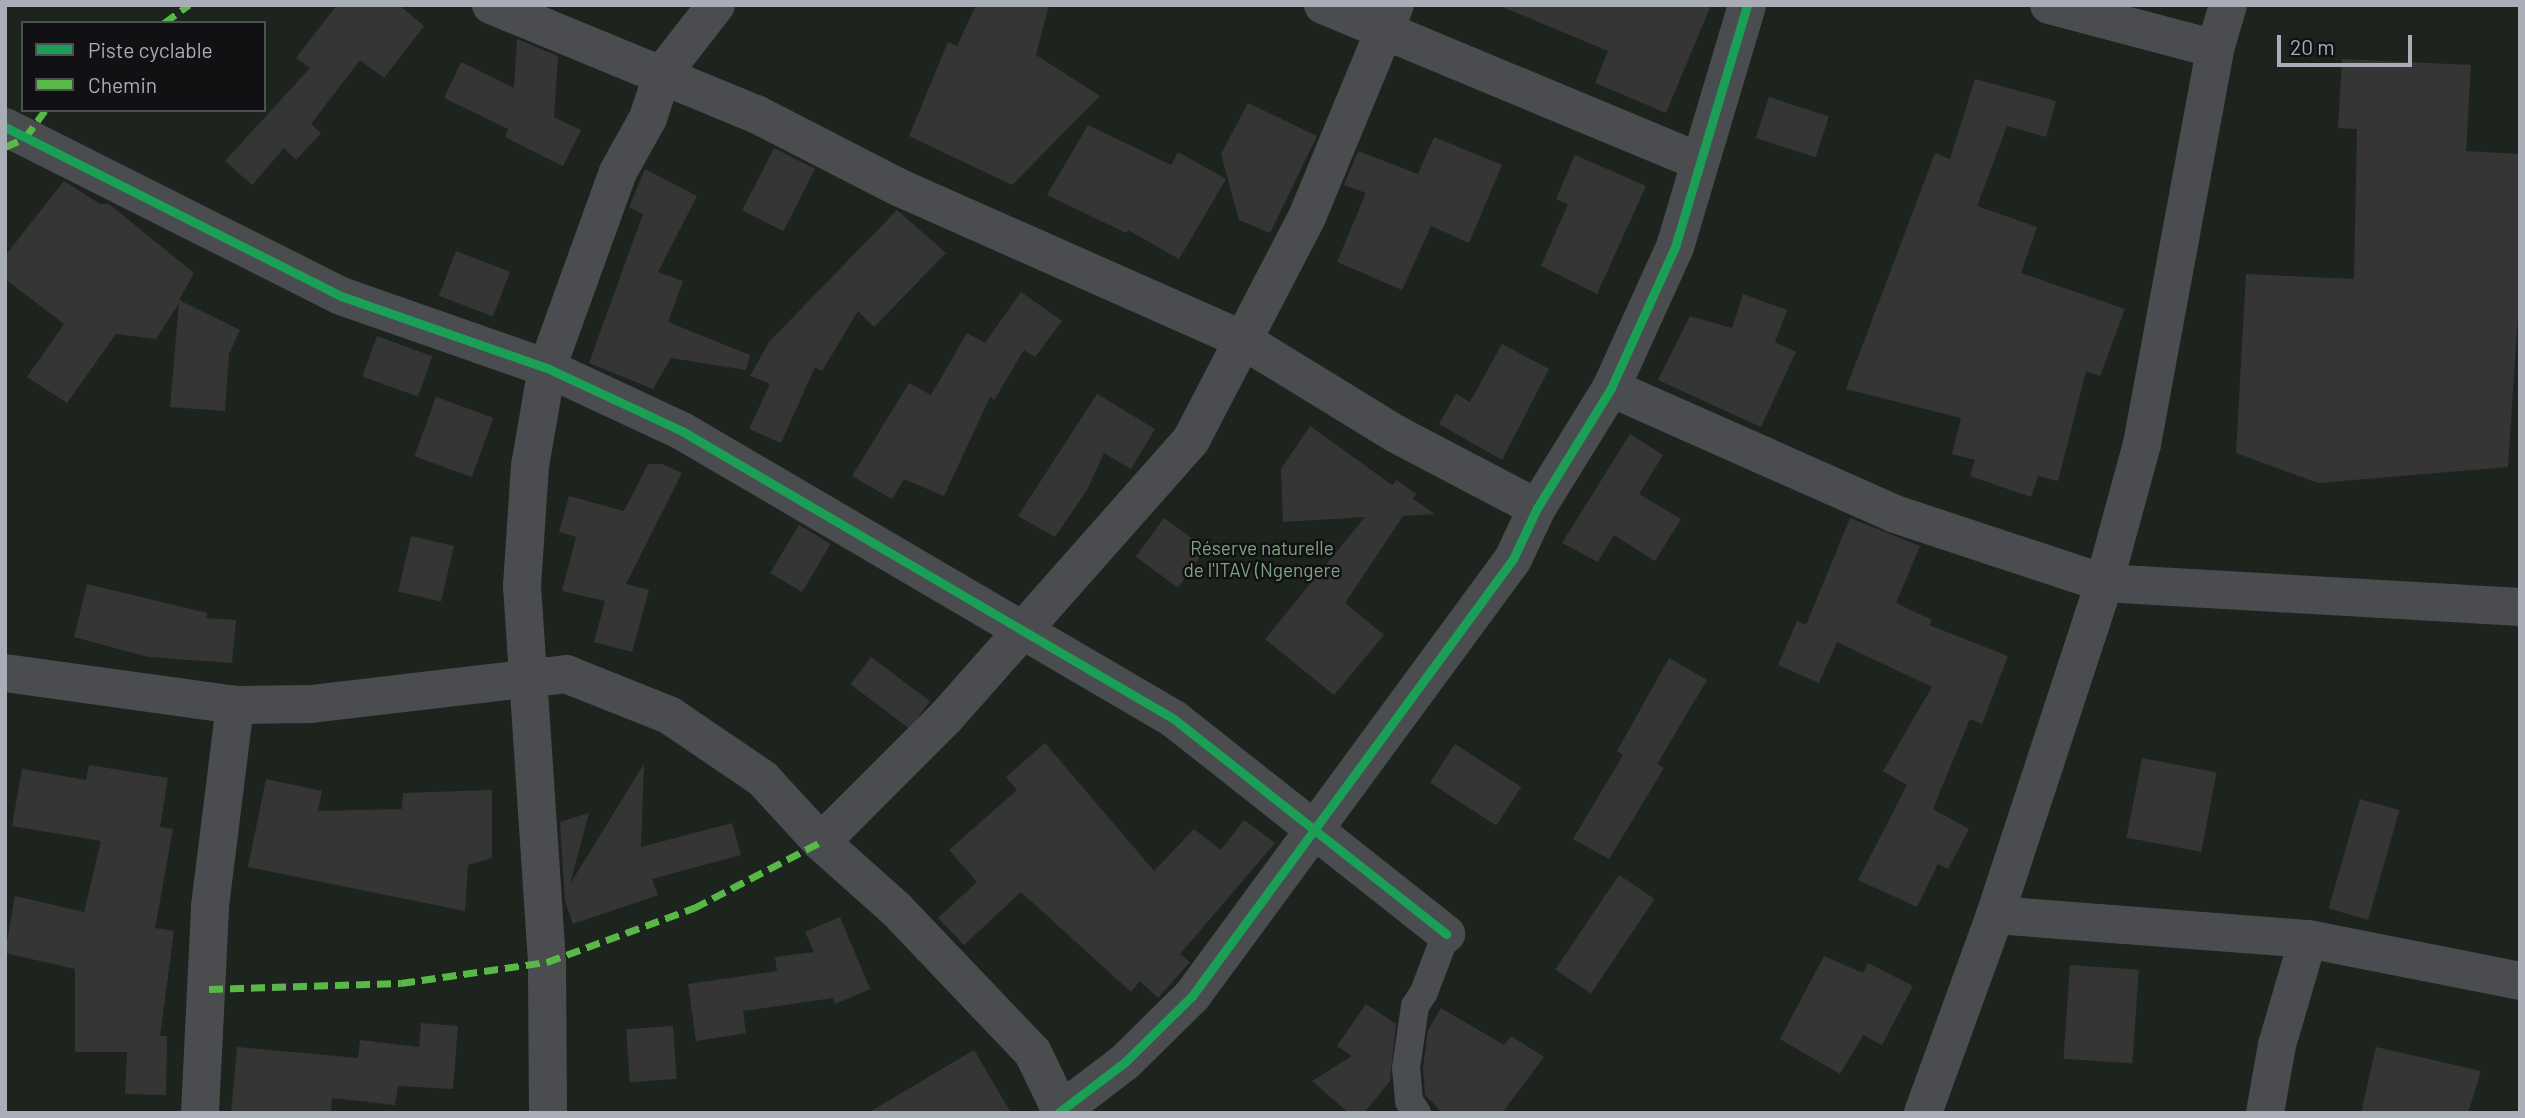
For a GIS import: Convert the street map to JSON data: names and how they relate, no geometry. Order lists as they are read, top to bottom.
{
  "parks": ["Réserve naturelle de l'ITAV (Ngengere"],
  "legend": ["Piste cyclable", "Chemin"],
  "scale_bar": "20 m"
}
